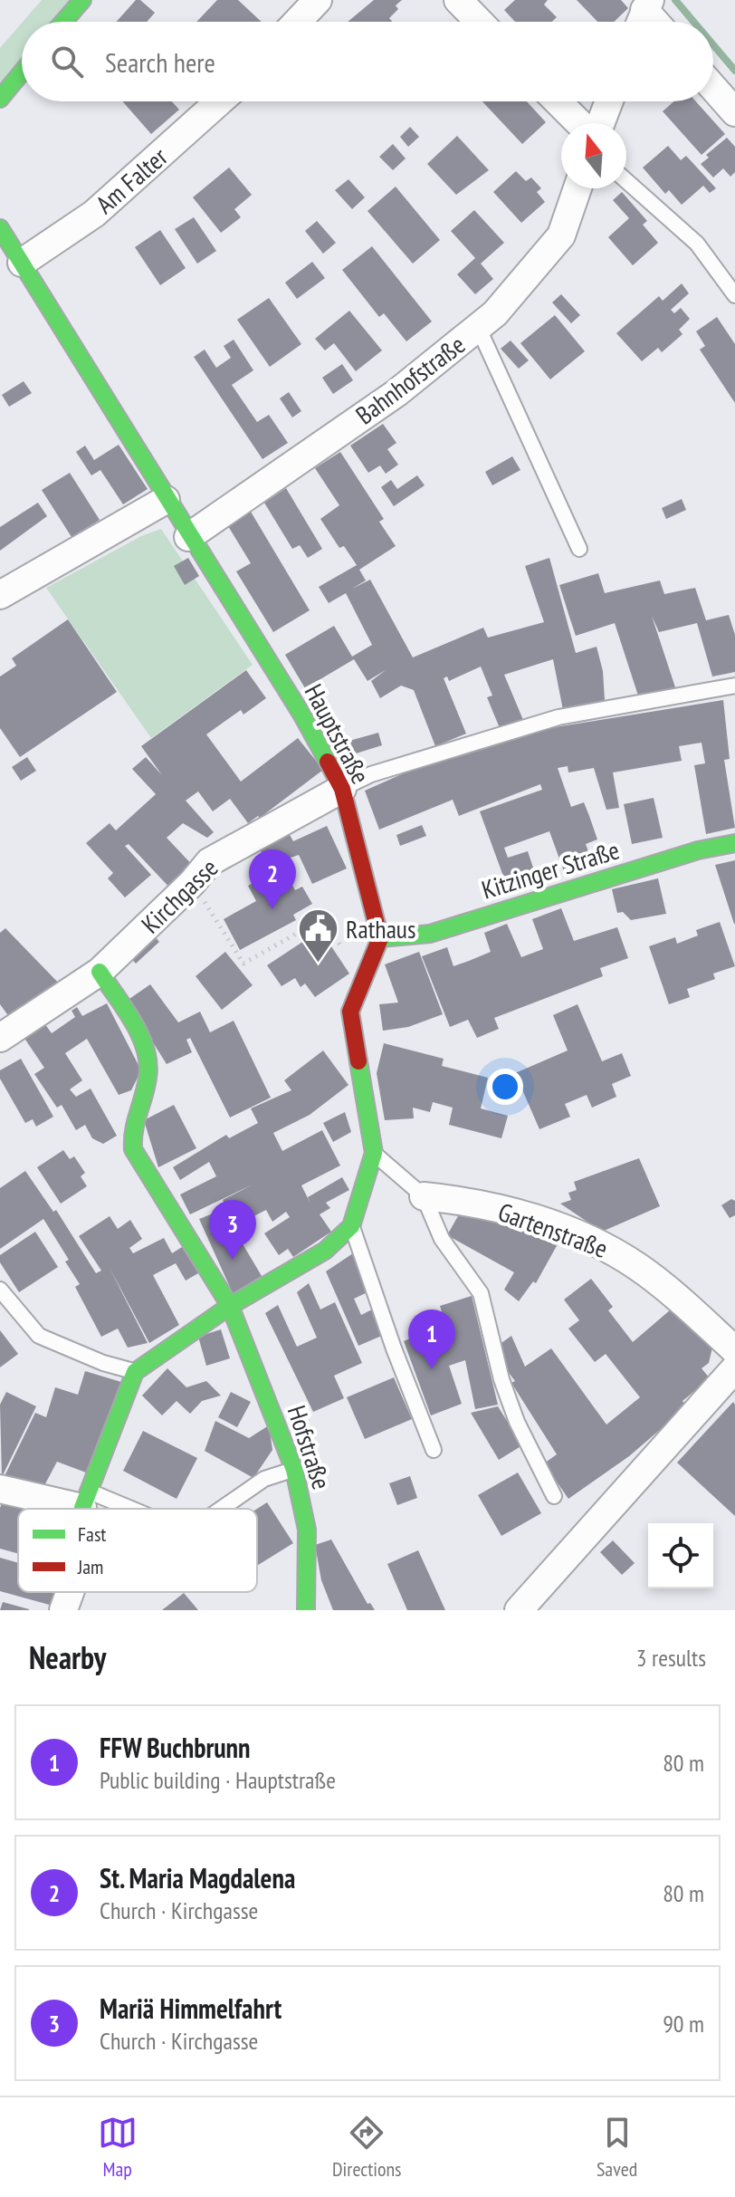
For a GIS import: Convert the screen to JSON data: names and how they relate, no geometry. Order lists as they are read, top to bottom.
{
  "streets": {
    "street": [
      "Am Falter",
      "Bahnhofstraße",
      "Hauptstraße",
      "Kitzinger Straße",
      "Kirchgasse",
      "Gartenstraße",
      "Hofstraße"
    ]
  },
  "crossings": [
    ["Am Falter", "Hauptstraße"],
    ["Bahnhofstraße", "Hauptstraße"],
    ["Hauptstraße", "Kitzinger Straße"],
    ["Hauptstraße", "Kirchgasse"]
  ],
  "places": {
    "public building": ["Rathaus"]
  },
  "legend": ["Fast", "Jam"],
  "north": "top",
  "page": {
    "search": "Search here",
    "pins": ["2", "3", "1"],
    "heading": ["Nearby", "3 results"],
    "list": [
      {
        "mark": "1",
        "name": "FFW Buchbrunn",
        "note": "Public building · Hauptstraße",
        "value": "80 m"
      },
      {
        "mark": "2",
        "name": "St. Maria Magdalena",
        "note": "Church · Kirchgasse",
        "value": "80 m"
      },
      {
        "mark": "3",
        "name": "Mariä Himmelfahrt",
        "note": "Church · Kirchgasse",
        "value": "90 m"
      }
    ],
    "nav": ["Map", "Directions", "Saved"]
  }
}
